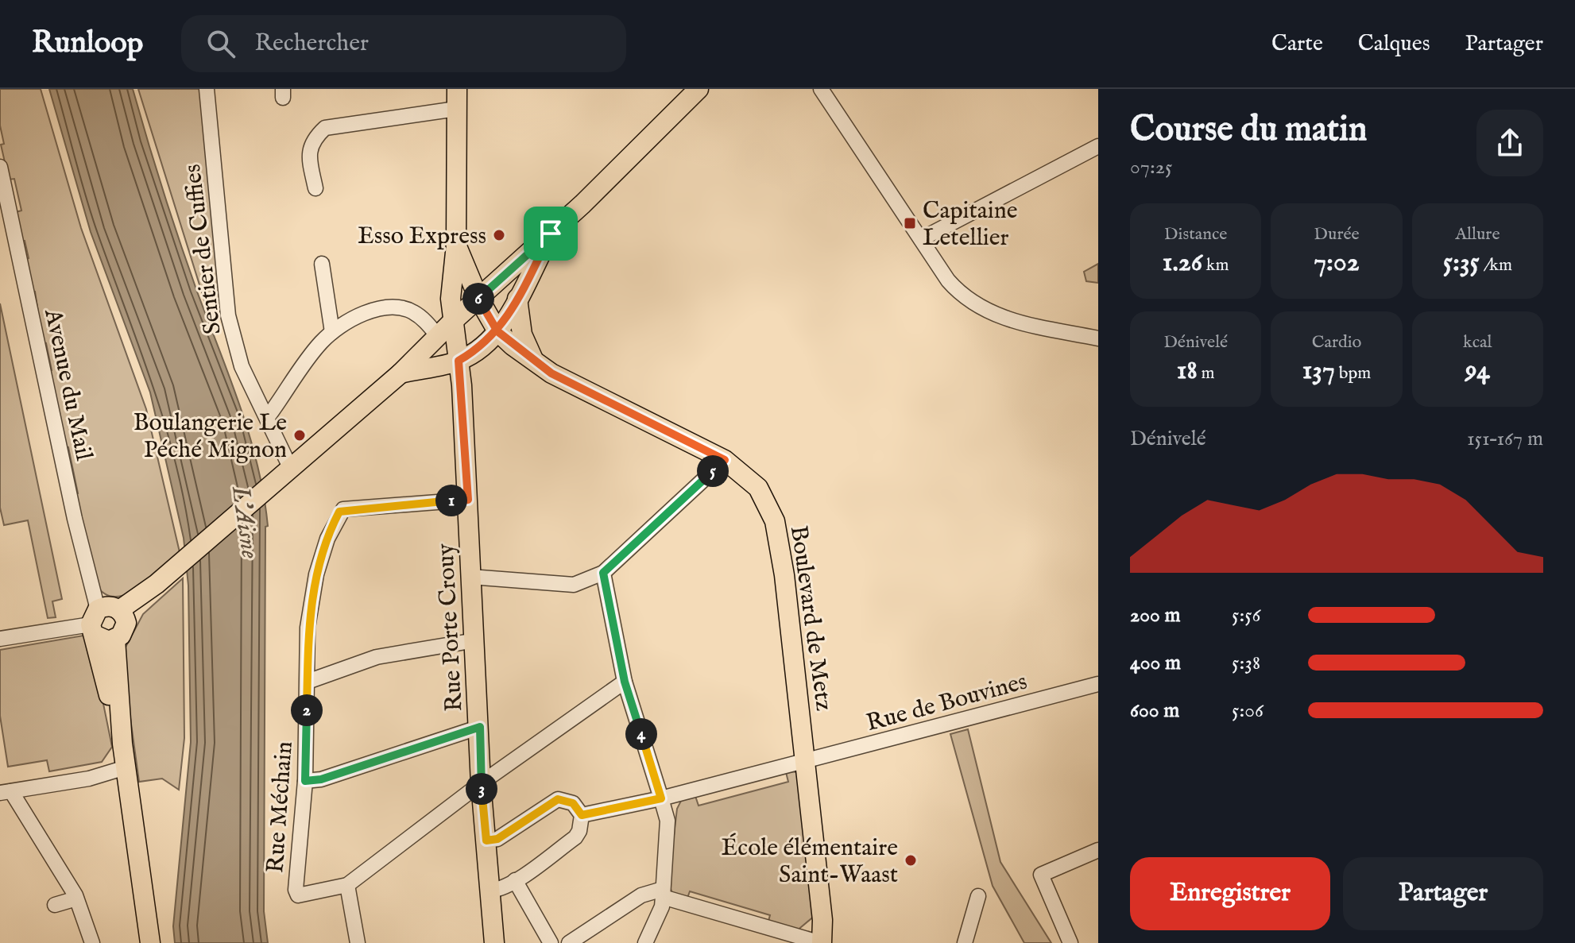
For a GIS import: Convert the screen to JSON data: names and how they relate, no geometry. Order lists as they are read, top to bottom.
{
  "streets": {
    "main road": ["Boulevard de Metz", "Rue Porte Crouy"],
    "street": [
      "Sentier de Cuffies",
      "Avenue du Mail",
      "Rue de Bouvines",
      "Rue Méchain"
    ]
  },
  "crossings": [
    ["Boulevard de Metz", "Rue de Bouvines"],
    ["Rue Porte Crouy", "Rue Méchain"]
  ],
  "water": ["L'Aisne"],
  "places": {
    "transit": ["Capitaine Letellier"],
    "other": ["Esso Express", "Boulangerie Le Péché Mignon", "École élémentaire Saint-Waast"]
  },
  "page": {
    "header": "Runloop",
    "search": "Rechercher",
    "nav": ["Carte", "Calques", "Partager"],
    "heading": ["Course du matin", "07:25"],
    "stats": [
      ["Distance", "1.26 km"],
      ["Durée", "7:02"],
      ["Allure", "5:35 /km"],
      ["Dénivelé", "18 m"],
      ["Cardio", "137 bpm"],
      ["kcal", "94"]
    ],
    "pins": [
      "6",
      "5",
      "1",
      "2",
      "4",
      "3"
    ],
    "chart": ["Dénivelé", "151–167 m"],
    "list": [
      {
        "name": "200 m",
        "note": "5:56"
      },
      {
        "name": "400 m",
        "note": "5:38"
      },
      {
        "name": "600 m",
        "note": "5:06"
      }
    ],
    "buttons": ["Enregistrer", "Partager"]
  }
}
